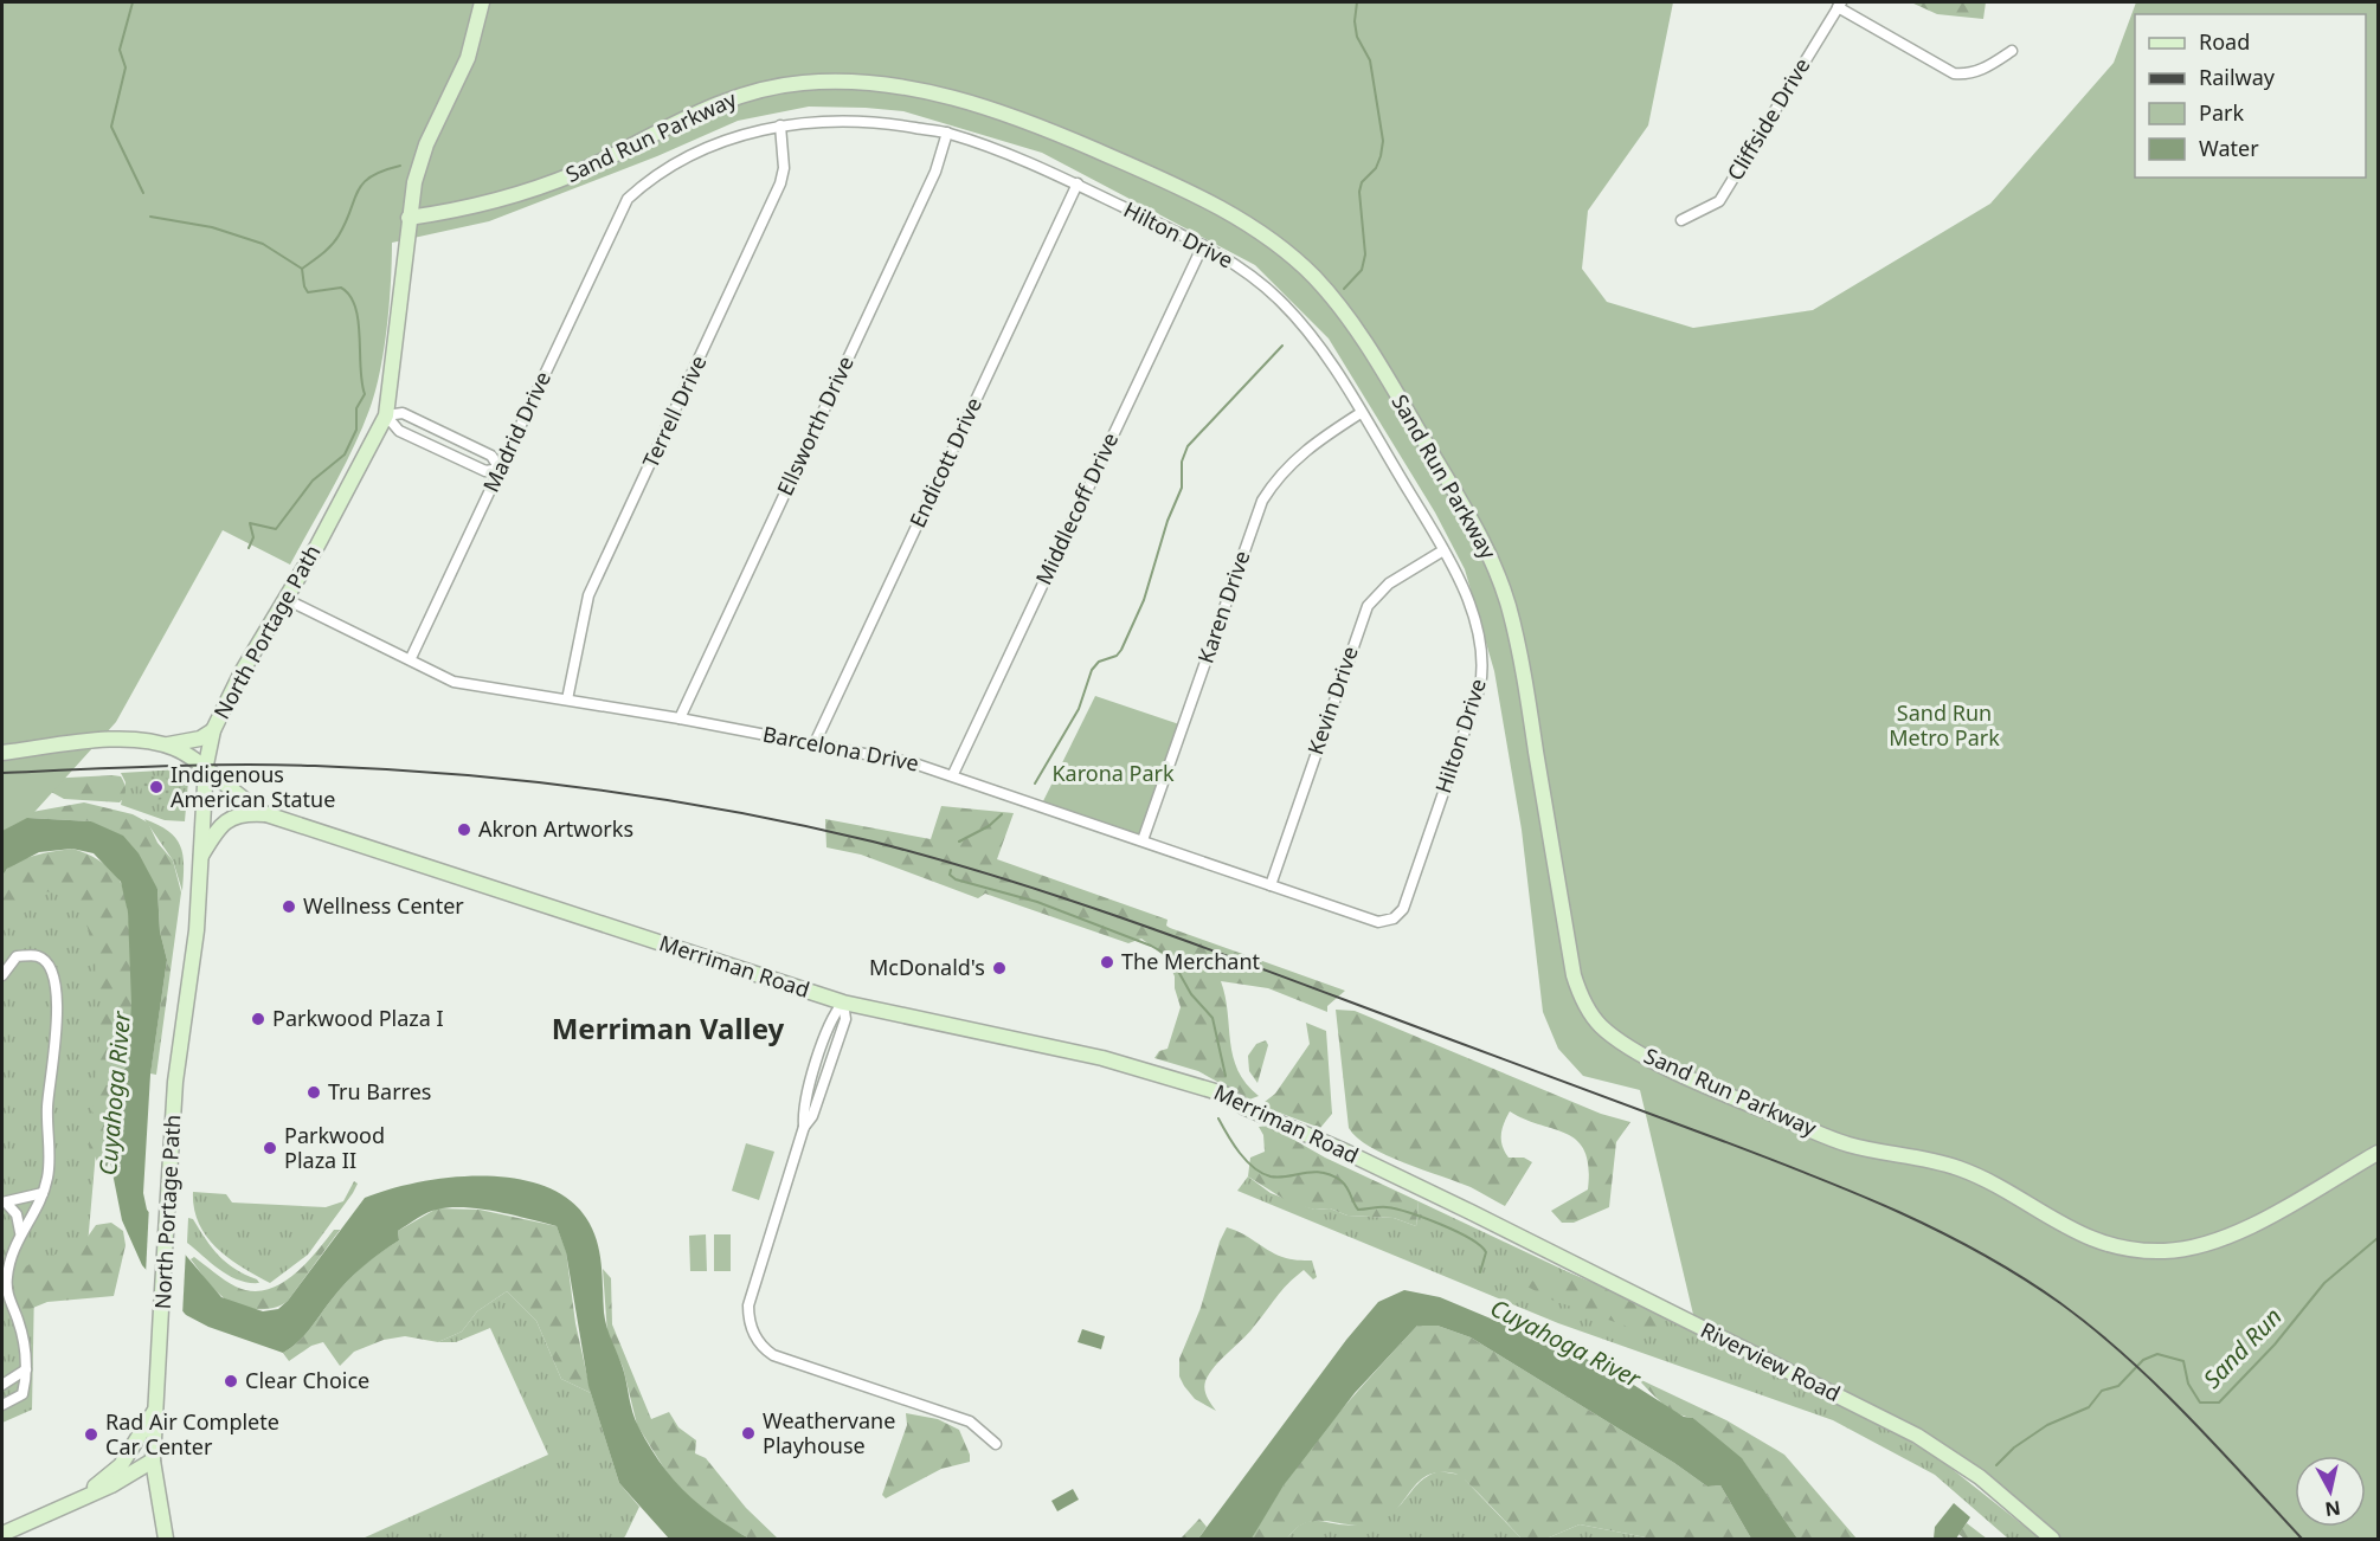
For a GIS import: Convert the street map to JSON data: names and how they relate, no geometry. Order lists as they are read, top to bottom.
{
  "streets": {
    "main road": [
      "Sand Run Parkway",
      "North Portage Path",
      "Merriman Road",
      "Riverview Road"
    ],
    "street": [
      "Cliffside Drive",
      "Hilton Drive",
      "Terrell Drive",
      "Ellsworth Drive",
      "Madrid Drive",
      "Endicott Drive",
      "Middlecoff Drive",
      "Karen Drive",
      "Kevin Drive",
      "Barcelona Drive"
    ]
  },
  "crossings": [
    ["Sand Run Parkway", "North Portage Path"],
    ["Hilton Drive", "Terrell Drive"],
    ["Hilton Drive", "Ellsworth Drive"],
    ["Hilton Drive", "Madrid Drive"],
    ["Hilton Drive", "Endicott Drive"],
    ["Hilton Drive", "Middlecoff Drive"],
    ["Hilton Drive", "Karen Drive"],
    ["Hilton Drive", "Kevin Drive"],
    ["Hilton Drive", "Barcelona Drive"],
    ["Terrell Drive", "Barcelona Drive"],
    ["Ellsworth Drive", "Barcelona Drive"],
    ["Madrid Drive", "Barcelona Drive"],
    ["Endicott Drive", "Barcelona Drive"],
    ["Middlecoff Drive", "Barcelona Drive"],
    ["Karen Drive", "Barcelona Drive"],
    ["North Portage Path", "Barcelona Drive"],
    ["North Portage Path", "Merriman Road"],
    ["Kevin Drive", "Barcelona Drive"],
    ["Merriman Road", "Riverview Road"]
  ],
  "districts": ["Merriman Valley"],
  "water": ["Cuyahoga River", "Sand Run"],
  "parks": ["Sand Run Metro Park", "Karona Park"],
  "places": [
    "Indigenous American Statue",
    "Akron Artworks",
    "Wellness Center",
    "The Merchant",
    "McDonald's",
    "Parkwood Plaza I",
    "Tru Barres",
    "Parkwood Plaza II",
    "Clear Choice",
    "Weathervane Playhouse",
    "Rad Air Complete Car Center"
  ],
  "legend": [
    "Road",
    "Railway",
    "Park",
    "Water"
  ],
  "north": "bottom"
}
